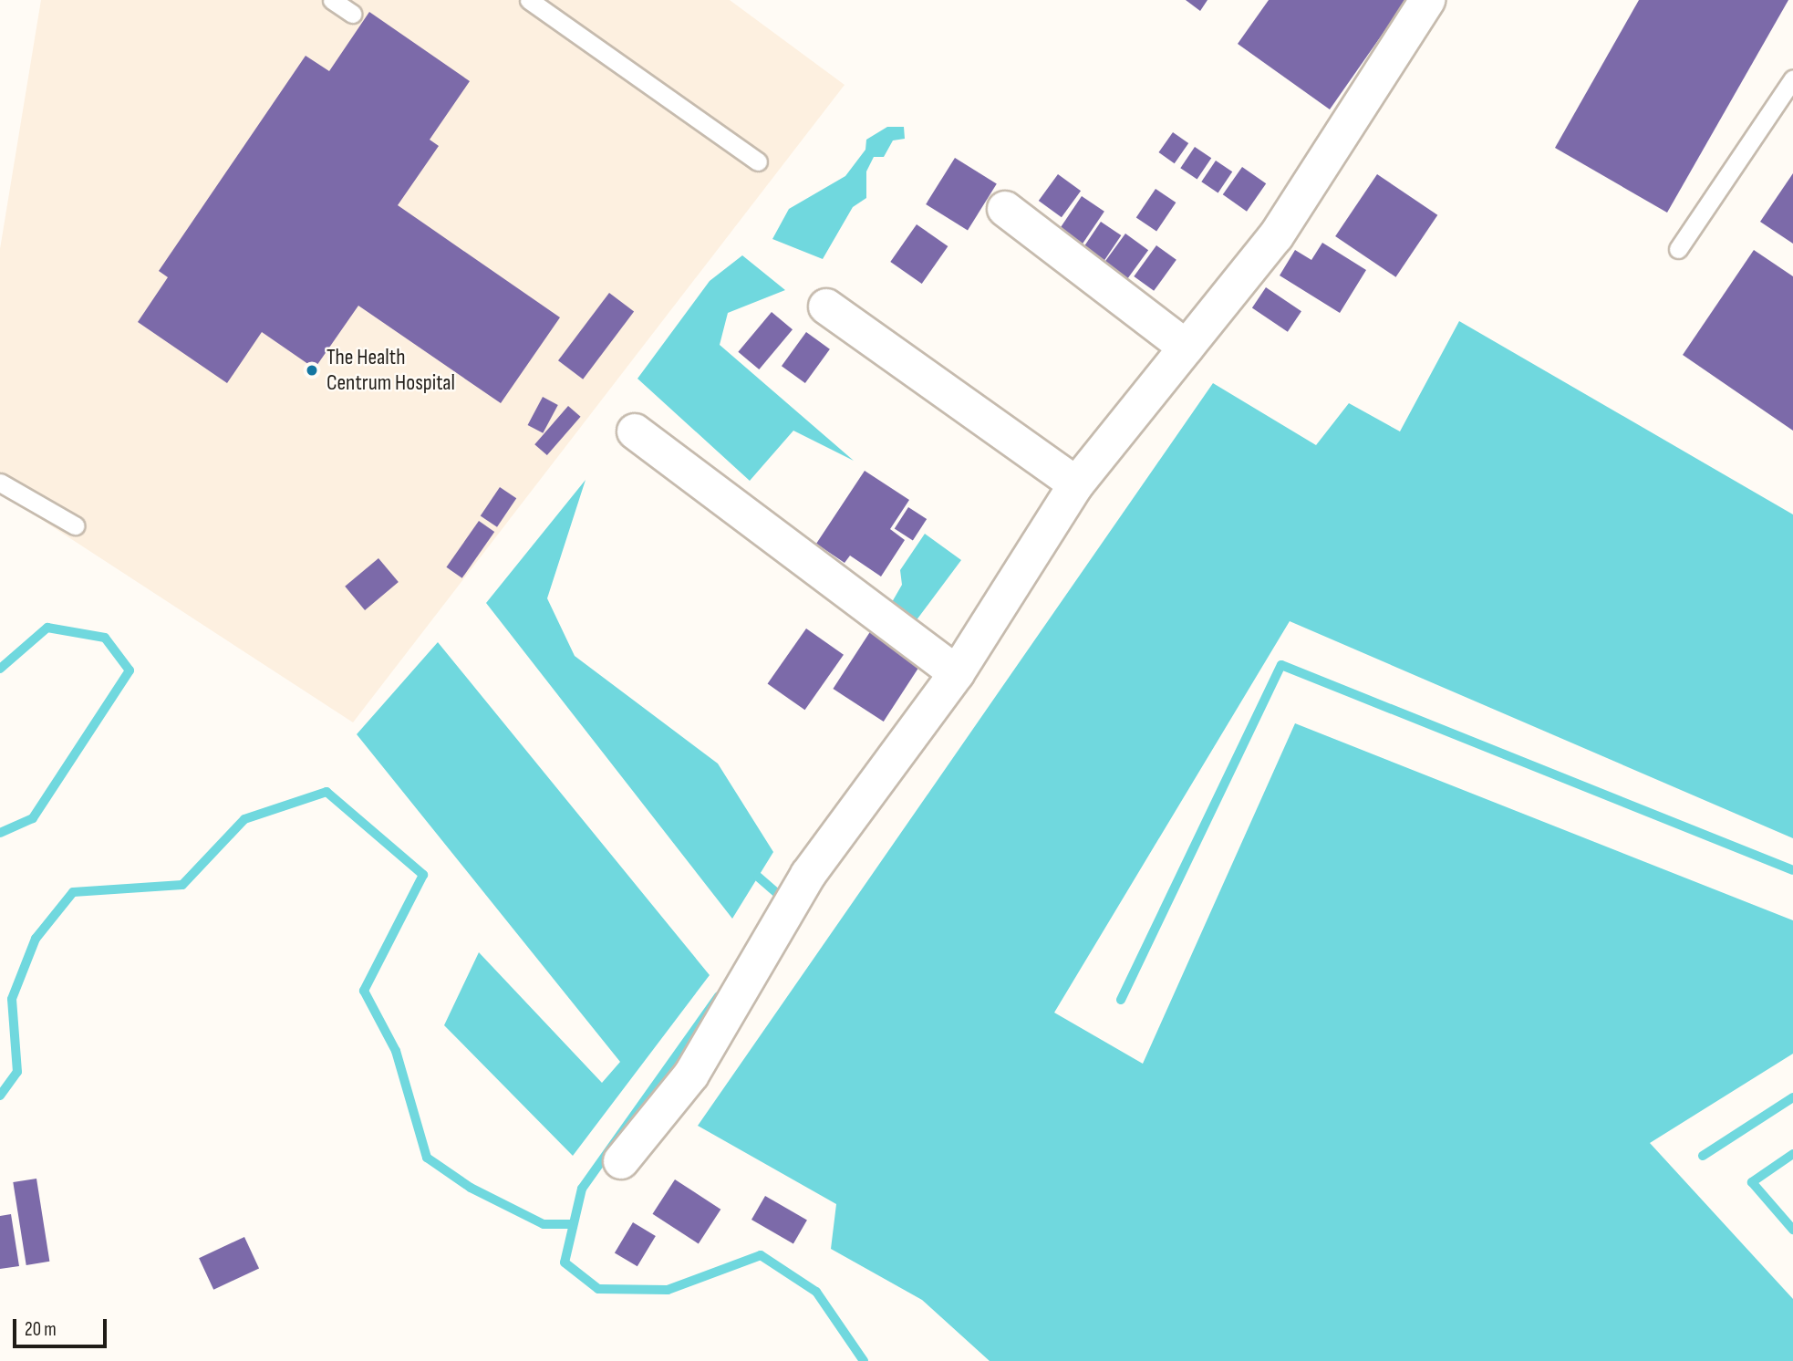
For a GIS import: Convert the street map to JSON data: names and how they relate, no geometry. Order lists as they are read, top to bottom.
{
  "places": ["The Health Centrum Hospital"],
  "scale_bar": "20 m"
}
